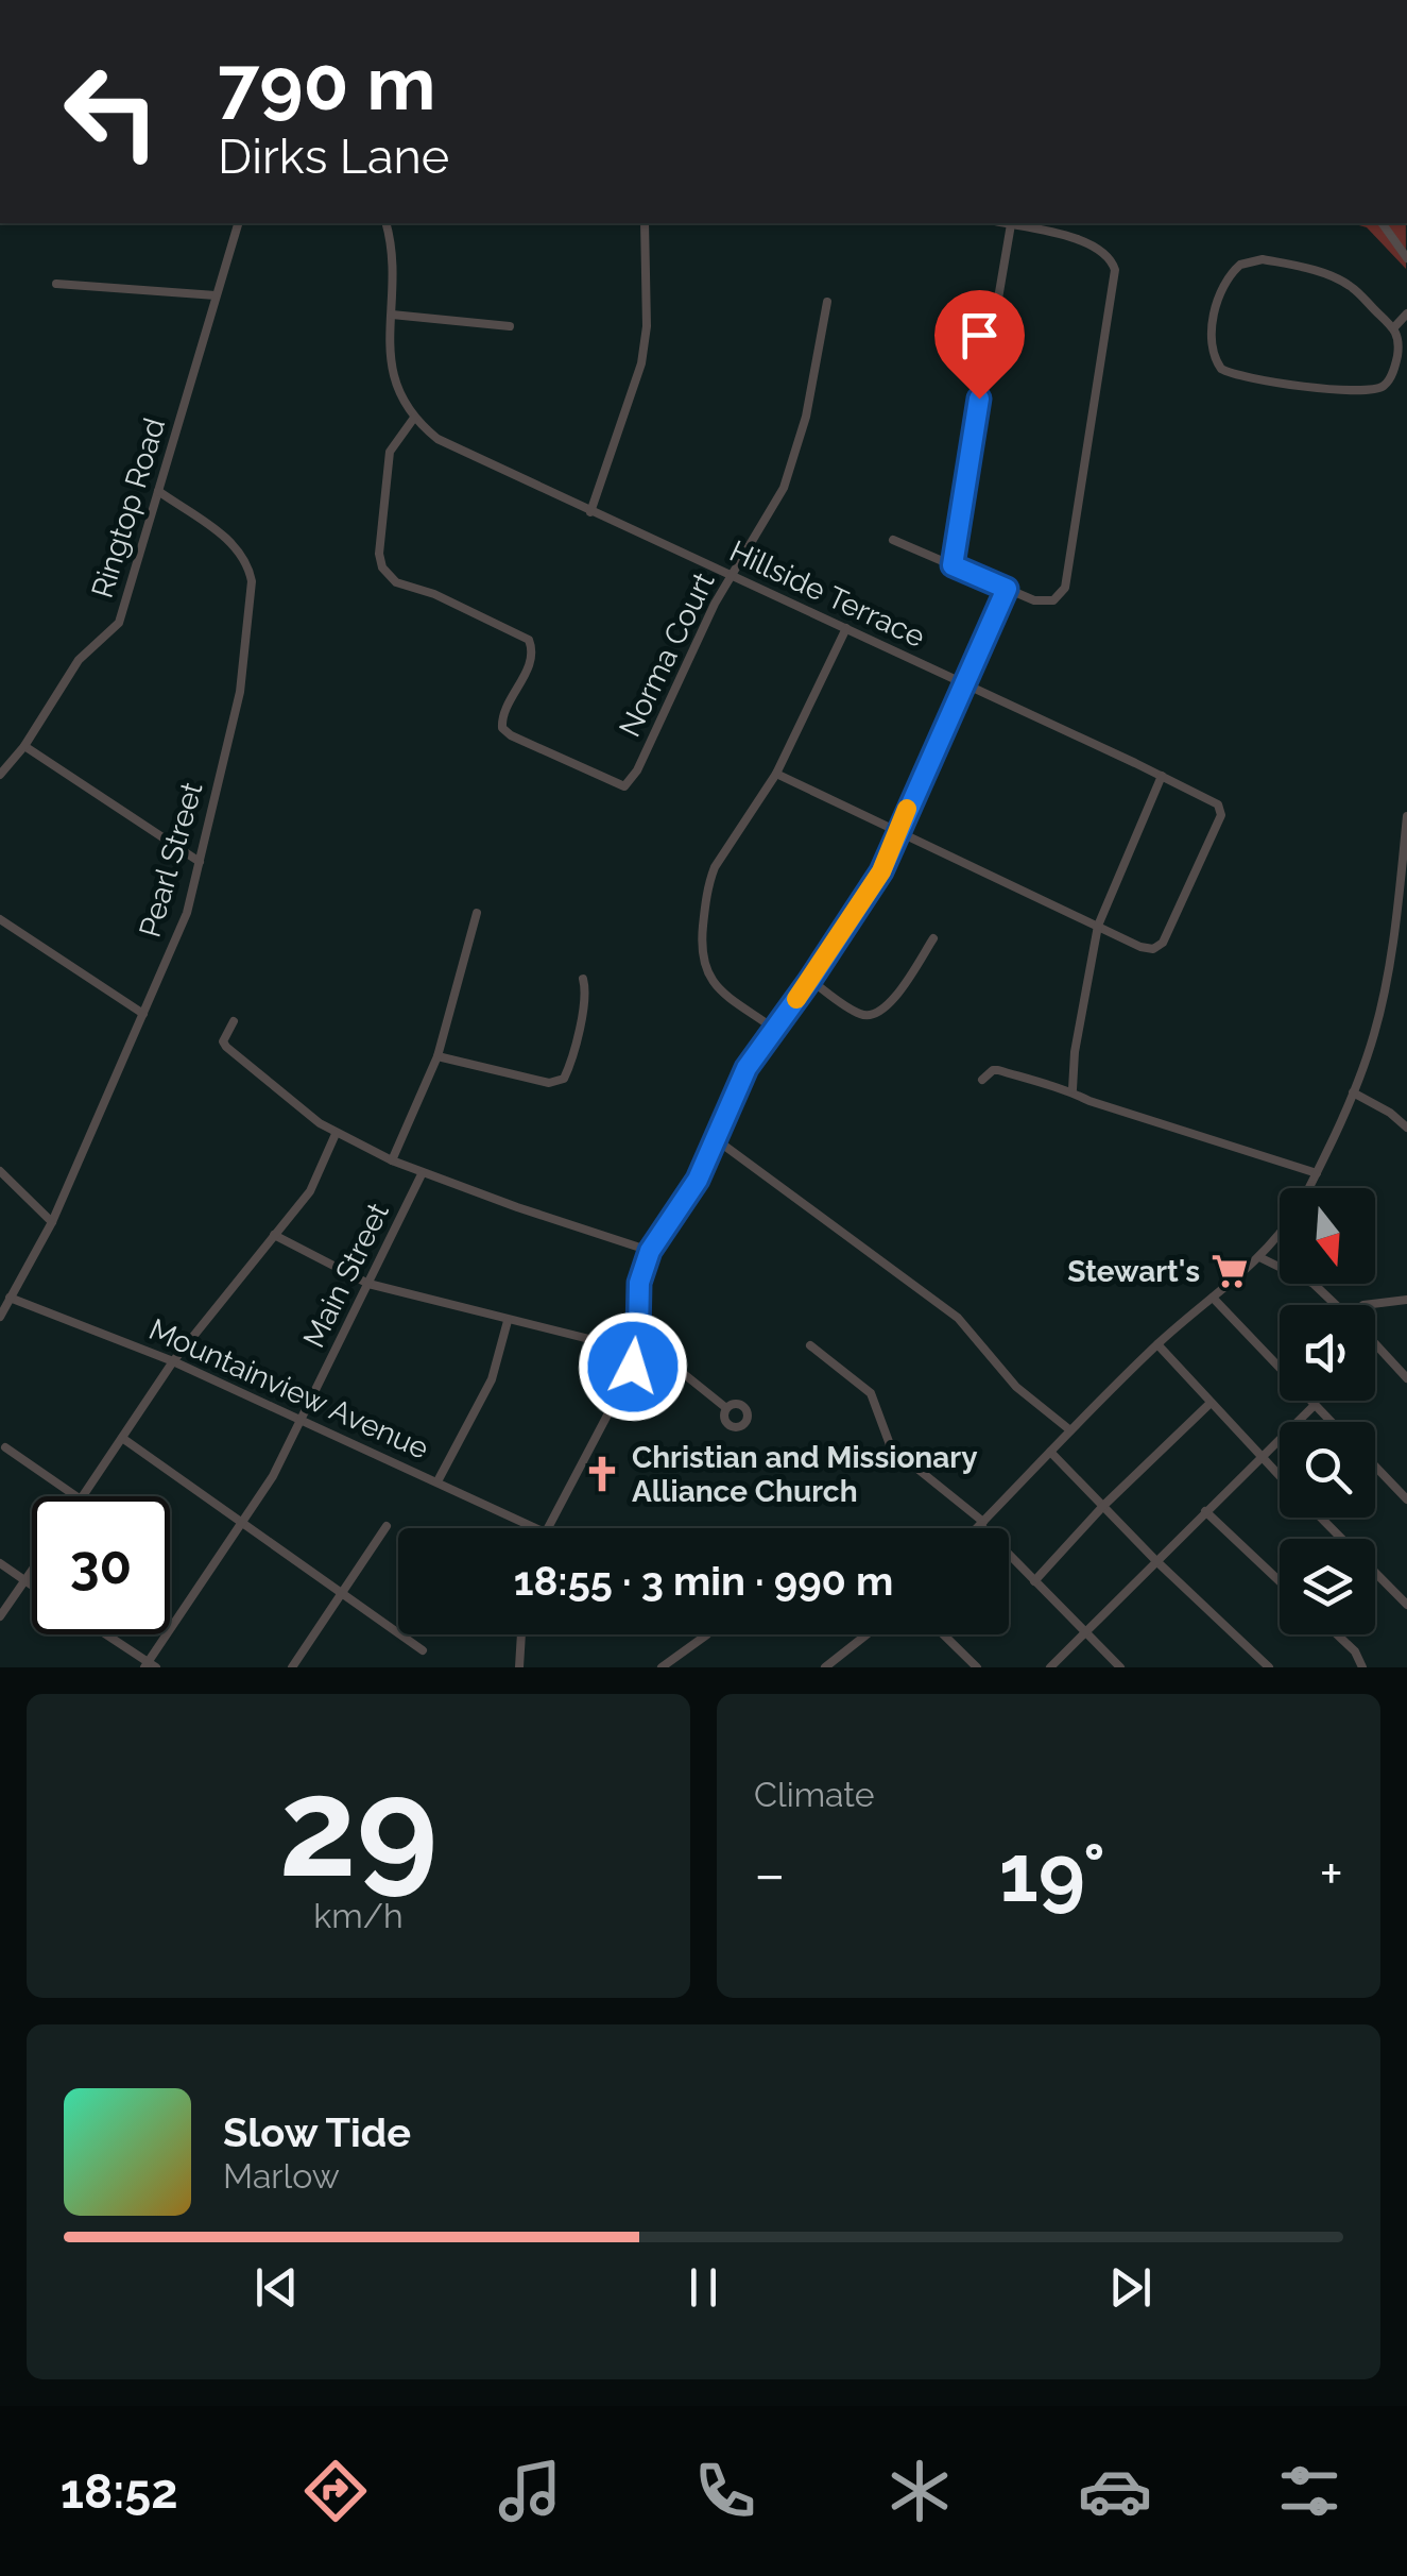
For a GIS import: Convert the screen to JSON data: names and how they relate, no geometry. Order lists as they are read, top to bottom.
{
  "streets": {
    "street": [
      "Ringtop Road",
      "Hillside Terrace",
      "Norma Court",
      "Pearl Street",
      "Main Street",
      "Mountainview Avenue"
    ]
  },
  "crossings": [
    ["Ringtop Road", "Pearl Street"],
    ["Hillside Terrace", "Norma Court"],
    ["Pearl Street", "Mountainview Avenue"],
    ["Main Street", "Mountainview Avenue"]
  ],
  "places": {
    "supermarket": ["Stewart's"],
    "church": ["Christian and Missionary Alliance Church"]
  },
  "north": "bottom",
  "page": {
    "turn": ["790 m", "Dirks Lane"],
    "limit": "30",
    "trip": "18:55 · 3 min · 990 m",
    "tile": [
      ["29", "km/h"],
      "Climate"
    ],
    "heat": ["−", "19°", "+"],
    "song": ["Slow Tide", "Marlow"],
    "tabs": "18:52"
  }
}
